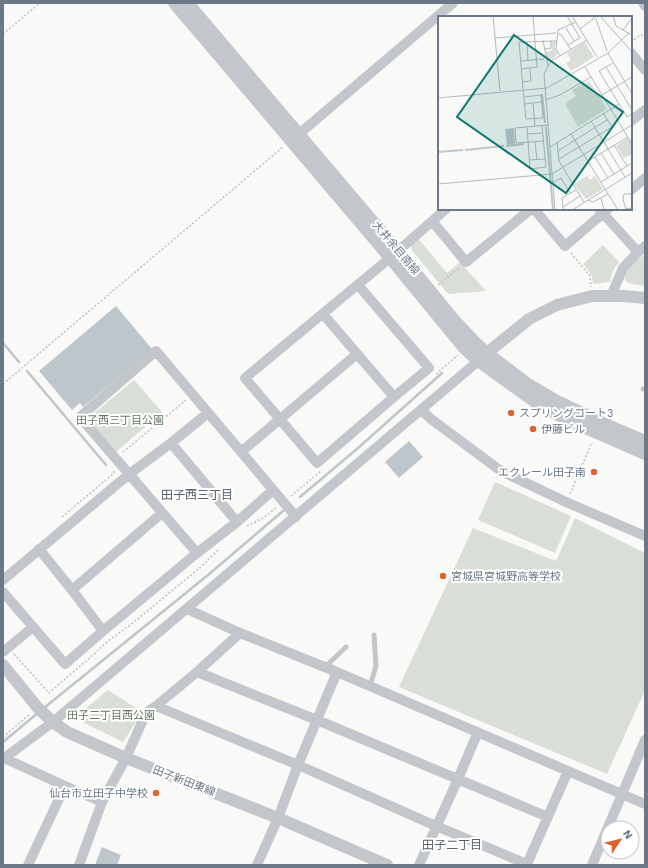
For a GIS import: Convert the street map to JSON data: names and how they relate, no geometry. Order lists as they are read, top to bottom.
{
  "streets": {
    "street": ["田子新田東線"]
  },
  "districts": ["田子西三丁目", "田子二丁目"],
  "parks": ["田子西三丁目公園", "田子二丁目西公園"],
  "places": [
    "スプリングコート3",
    "伊藤ビル",
    "エクレール田子南",
    "宮城県宮城野高等学校",
    "仙台市立田子中学校"
  ],
  "north": "top right"
}
